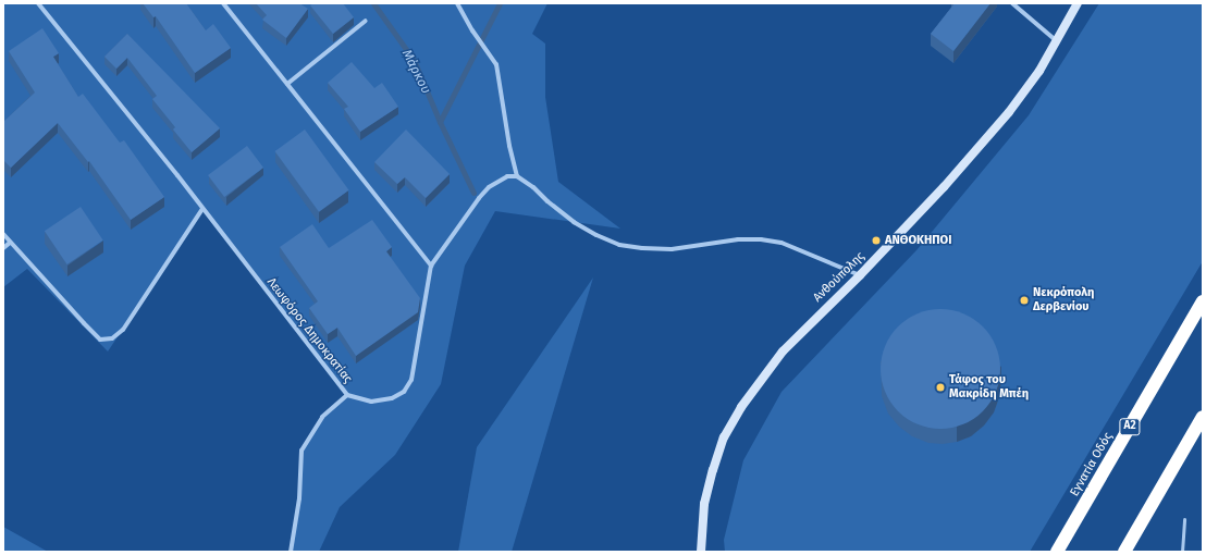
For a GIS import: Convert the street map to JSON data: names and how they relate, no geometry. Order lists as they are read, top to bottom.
{
  "streets": {
    "highway": ["Α2", "Εγνατία Οδός"],
    "street": ["Ανθούπολης", "Λεωφόρος Δημοκρατίας"]
  },
  "water": ["Μάρκου"],
  "places": ["ΑΝΘΟΚΗΠΟΙ", "Νεκρόπολη Δερβενίου", "Τάφος του Μακρίδη Μπέη"]
}
